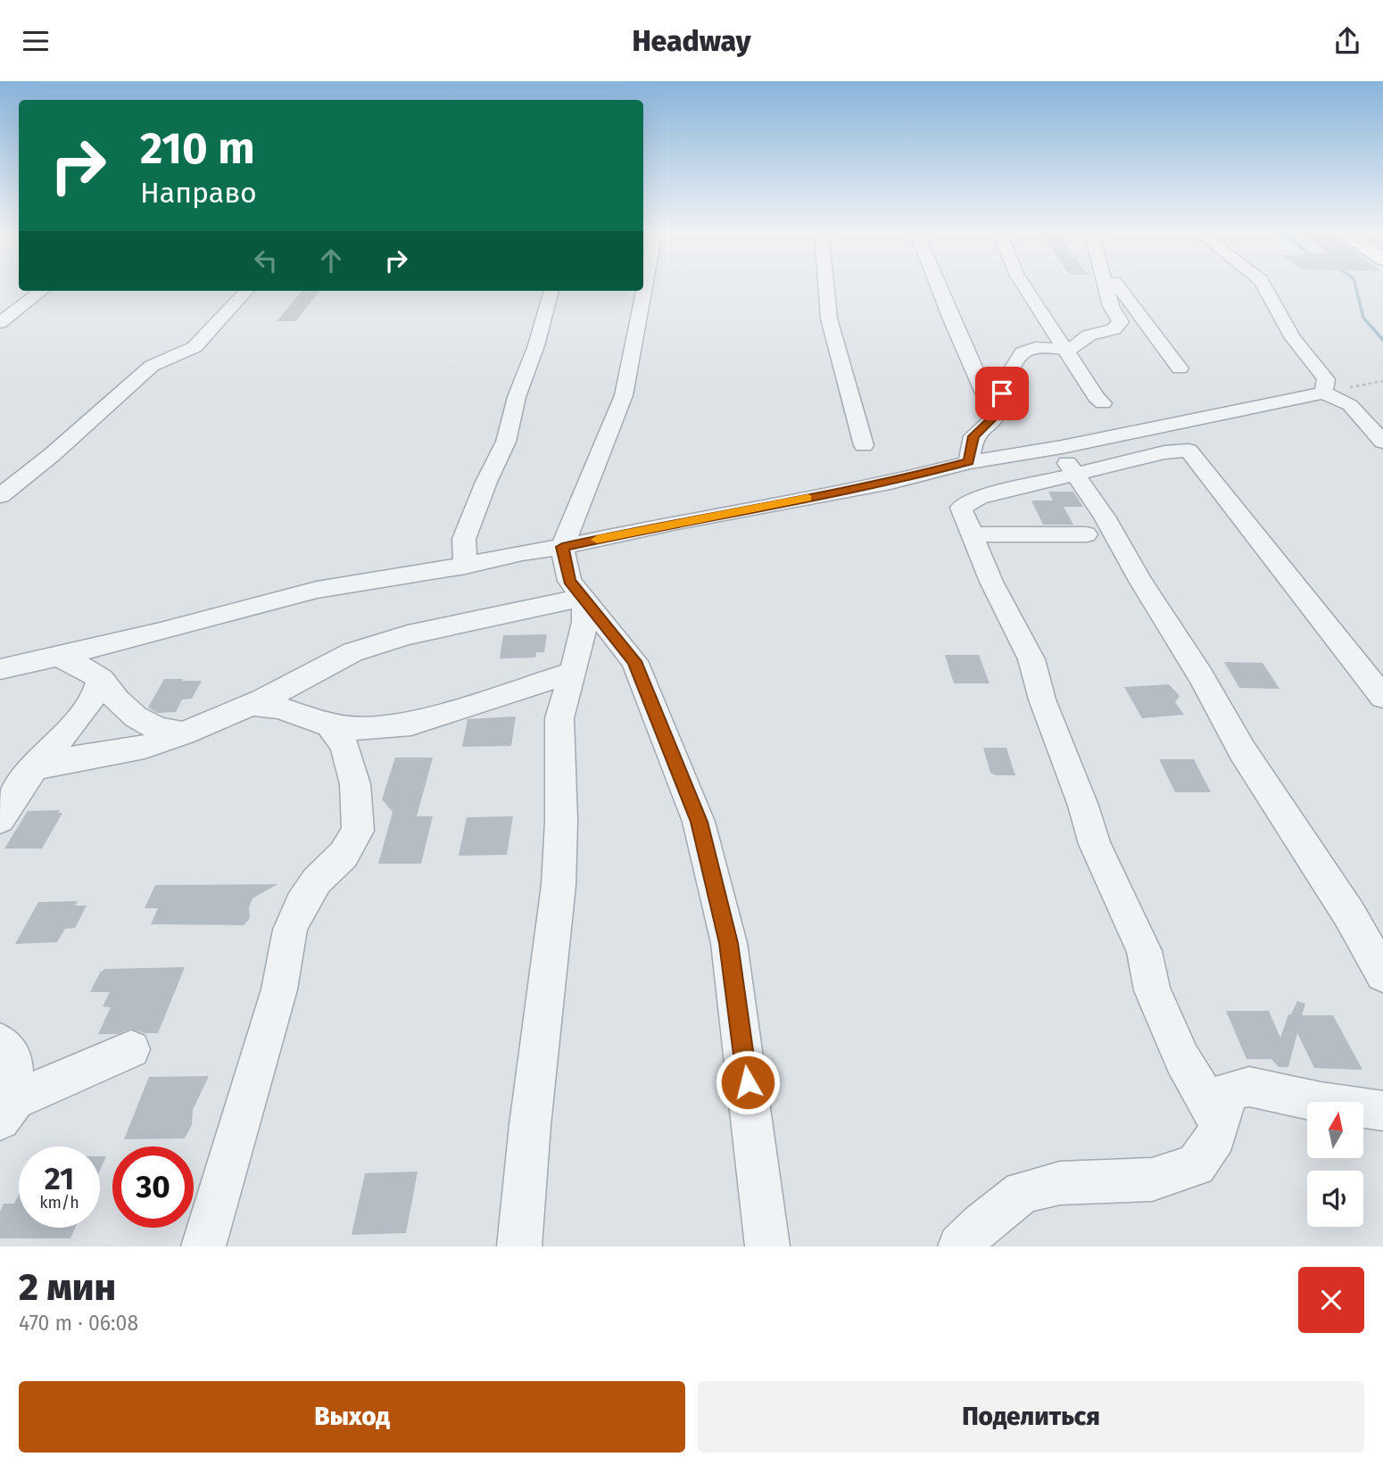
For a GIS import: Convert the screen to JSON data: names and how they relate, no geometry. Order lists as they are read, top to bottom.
{
  "north": "top",
  "page": {
    "header": "Headway",
    "turn": ["210 m", "Направо"],
    "speed": "21 km/h",
    "limit": "30",
    "heading": ["2 мин", "470 m · 06:08"],
    "buttons": ["Выход", "Поделиться"]
  }
}
